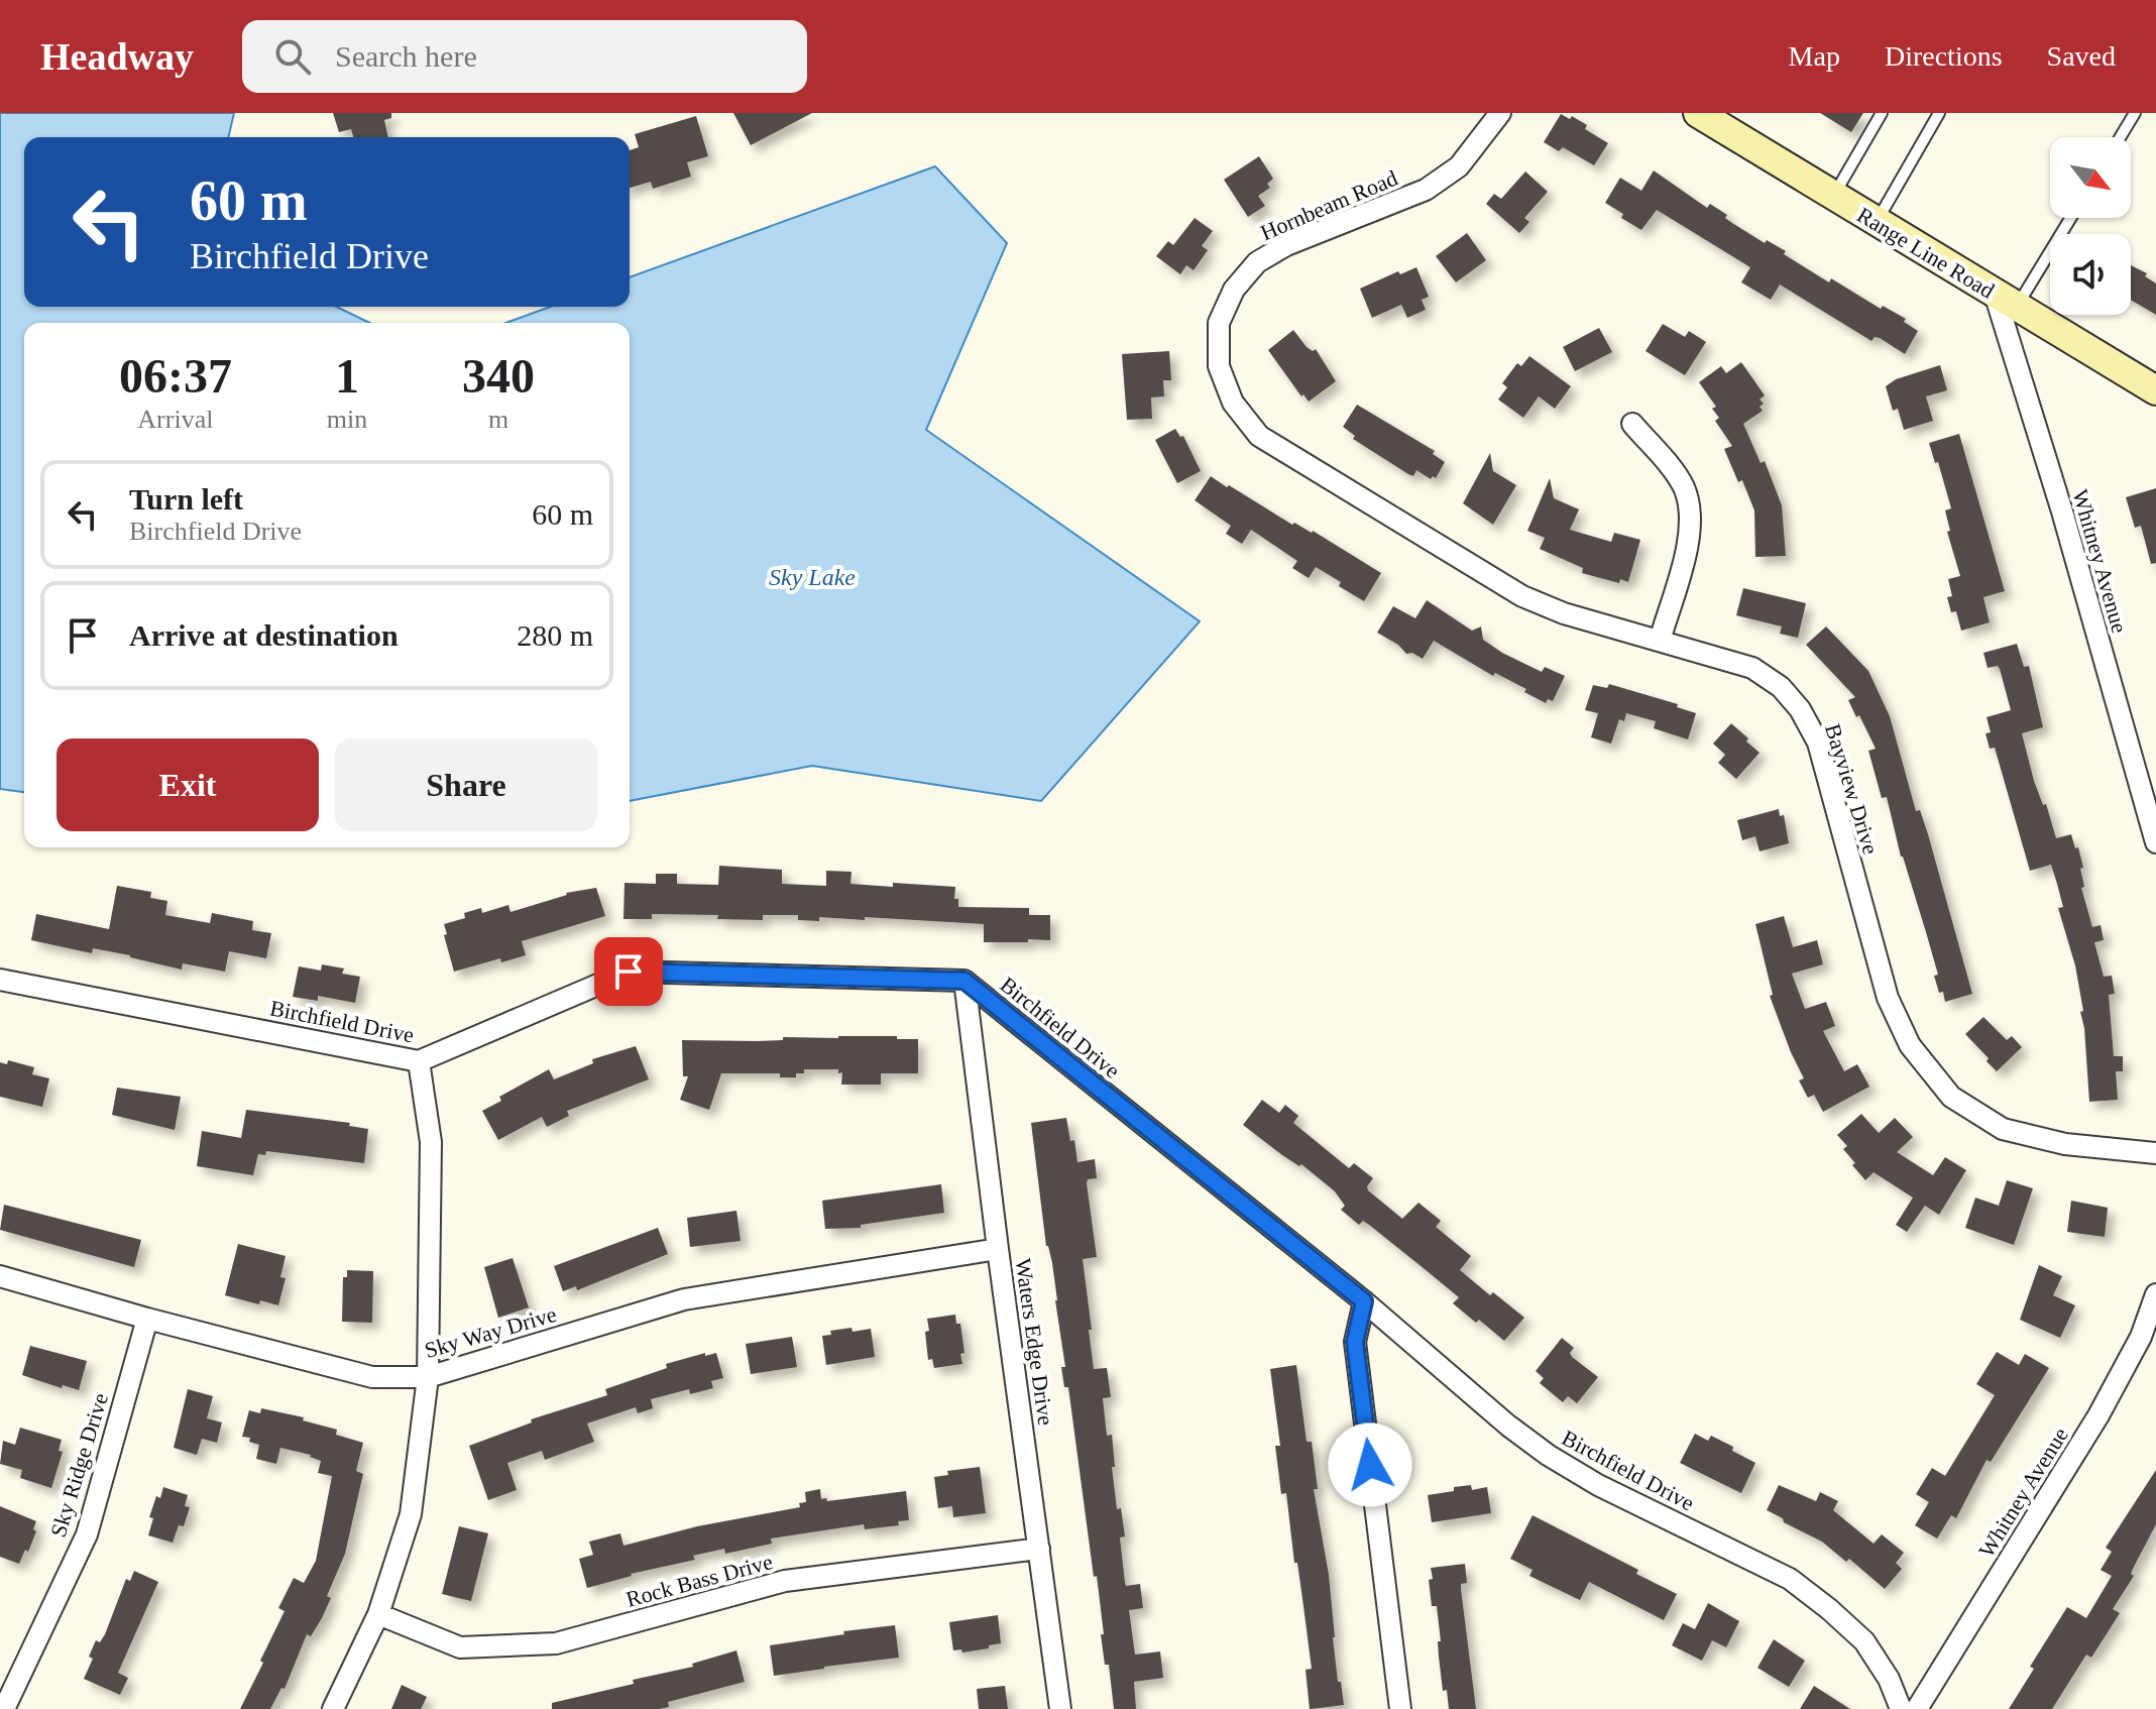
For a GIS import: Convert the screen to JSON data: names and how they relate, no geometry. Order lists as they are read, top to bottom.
{
  "streets": {
    "main road": ["Range Line Road"],
    "street": [
      "Hornbeam Road",
      "Whitney Avenue",
      "Bayview Drive",
      "Birchfield Drive",
      "Sky Way Drive",
      "Waters Edge Drive",
      "Sky Ridge Drive",
      "Rock Bass Drive"
    ]
  },
  "crossings": [
    ["Hornbeam Road", "Bayview Drive"],
    ["Range Line Road", "Whitney Avenue"],
    ["Birchfield Drive", "Waters Edge Drive"],
    ["Sky Way Drive", "Waters Edge Drive"],
    ["Sky Way Drive", "Sky Ridge Drive"],
    ["Waters Edge Drive", "Rock Bass Drive"]
  ],
  "water": ["Sky Lake"],
  "north": "bottom right",
  "page": {
    "header": "Headway",
    "search": "Search here",
    "nav": ["Map", "Directions", "Saved"],
    "turn": ["60 m", "Birchfield Drive"],
    "eta": [
      "06:37",
      "Arrival",
      "1",
      "min",
      "340",
      "m"
    ],
    "list": [
      {
        "name": "Turn left",
        "note": "Birchfield Drive",
        "value": "60 m"
      },
      {
        "name": "Arrive at destination",
        "value": "280 m"
      }
    ],
    "buttons": ["Exit", "Share"]
  }
}
